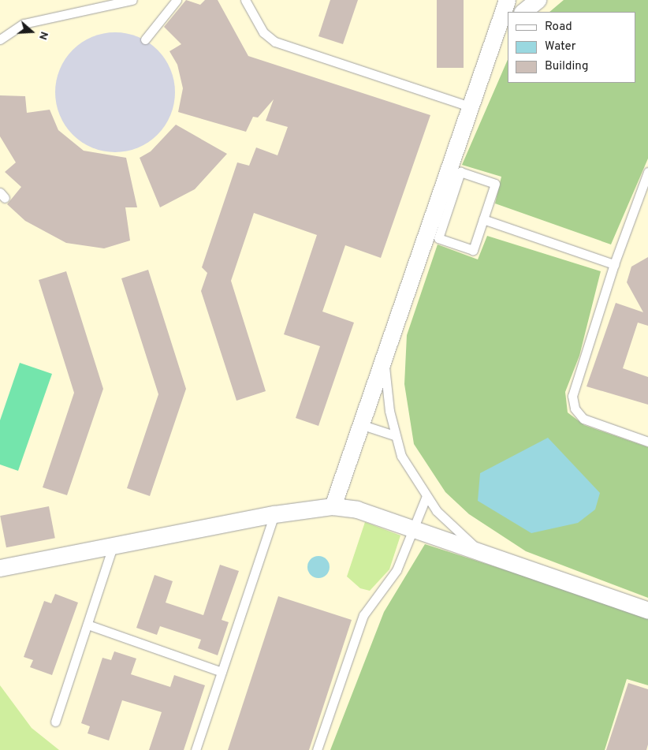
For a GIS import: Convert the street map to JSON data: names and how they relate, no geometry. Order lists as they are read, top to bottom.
{
  "legend": ["Road", "Water", "Building"],
  "north": "right"
}
